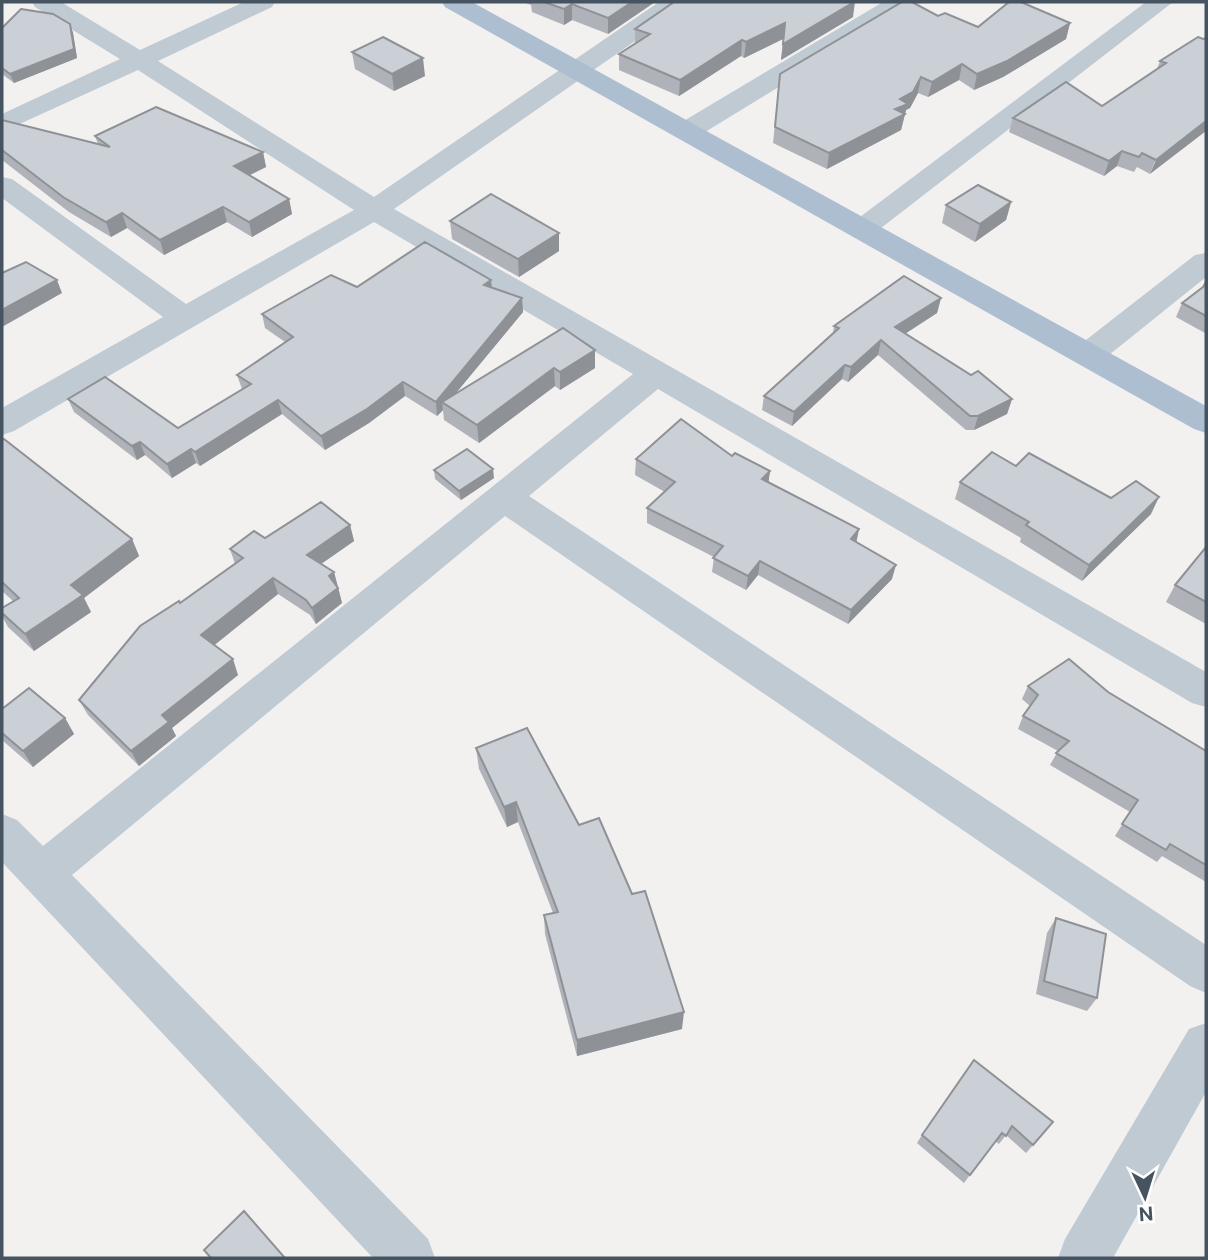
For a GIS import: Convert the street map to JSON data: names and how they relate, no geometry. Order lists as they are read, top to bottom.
{
  "north": "bottom"
}
